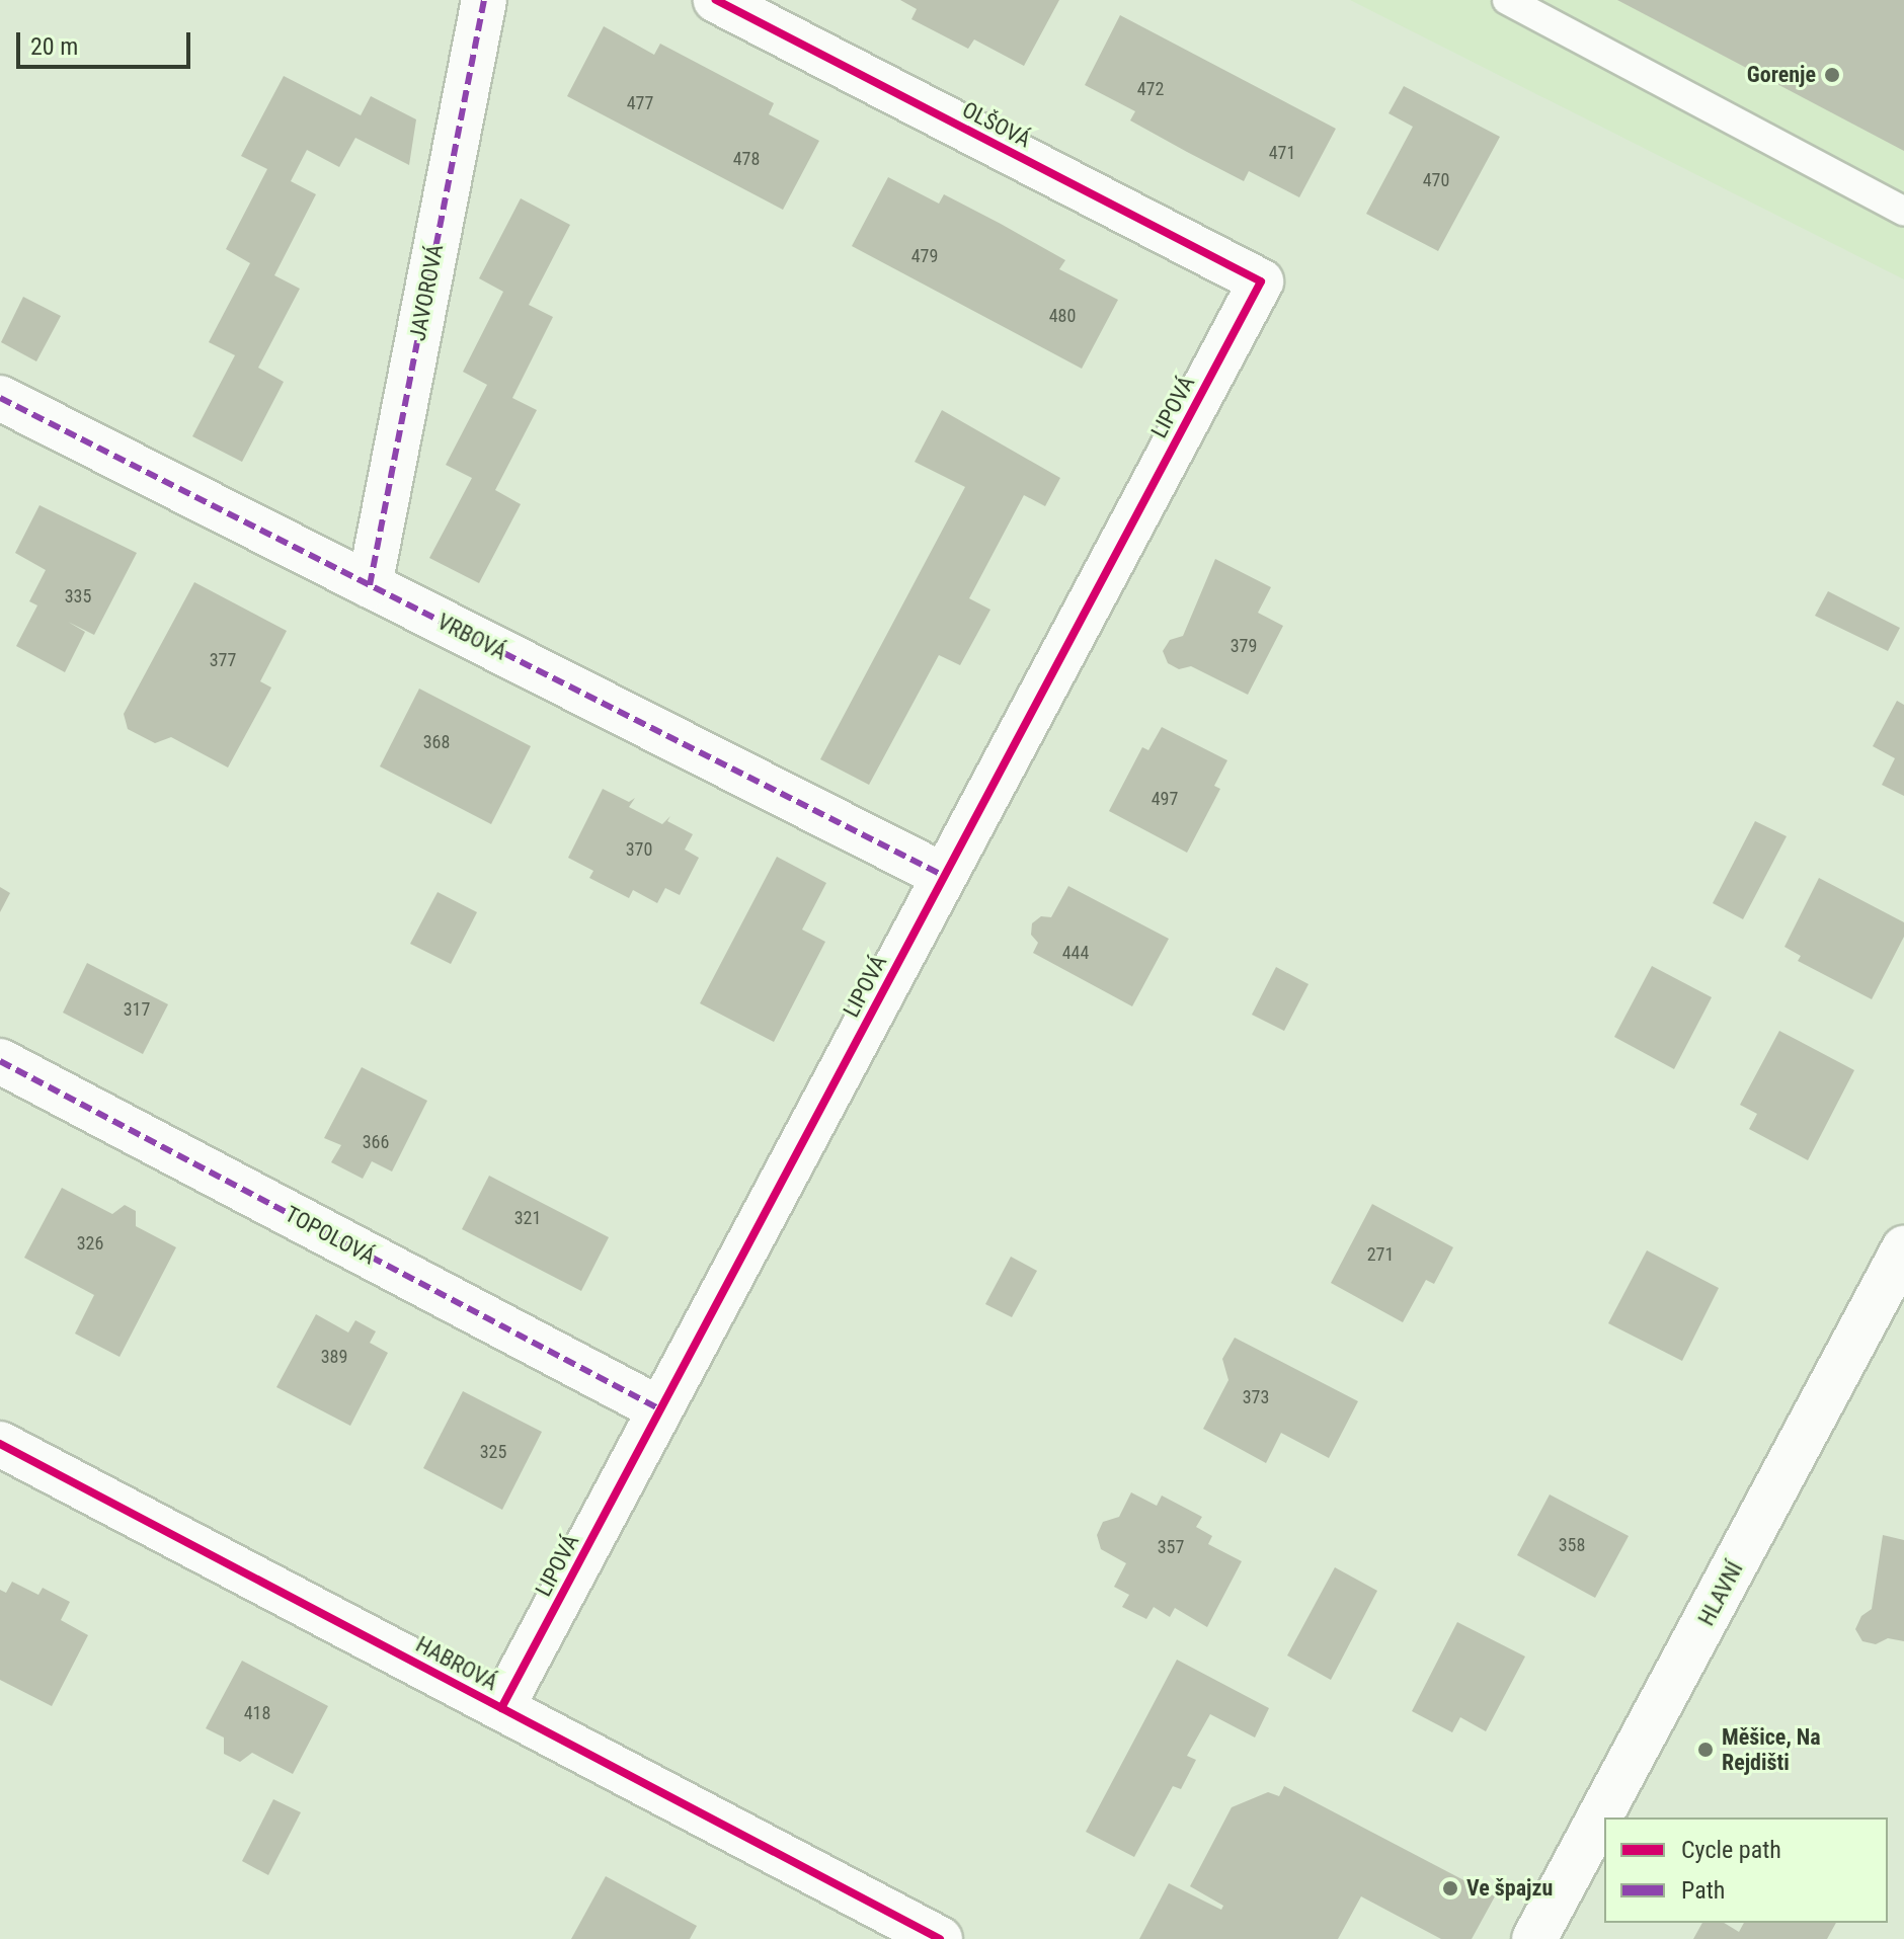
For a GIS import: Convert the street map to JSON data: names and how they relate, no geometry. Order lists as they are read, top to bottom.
{
  "streets": {
    "street": [
      "OLŠOVÁ",
      "JAVOROVÁ",
      "LIPOVÁ",
      "VRBOVÁ",
      "TOPOLOVÁ",
      "HLAVNÍ",
      "HABROVÁ"
    ]
  },
  "crossings": [
    ["OLŠOVÁ", "LIPOVÁ"],
    ["JAVOROVÁ", "VRBOVÁ"],
    ["LIPOVÁ", "VRBOVÁ"],
    ["LIPOVÁ", "TOPOLOVÁ"],
    ["LIPOVÁ", "HABROVÁ"]
  ],
  "places": ["Gorenje", "Měšice, Na Rejdišti", "Ve špajzu"],
  "house_numbers": [
    "472",
    "477",
    "471",
    "478",
    "470",
    "479",
    "480",
    "335",
    "379",
    "377",
    "368",
    "497",
    "370",
    "444",
    "317",
    "366",
    "321",
    "326",
    "271",
    "389",
    "373",
    "325",
    "358",
    "357",
    "418"
  ],
  "legend": ["Cycle path", "Path"],
  "scale_bar": "20 m"
}
